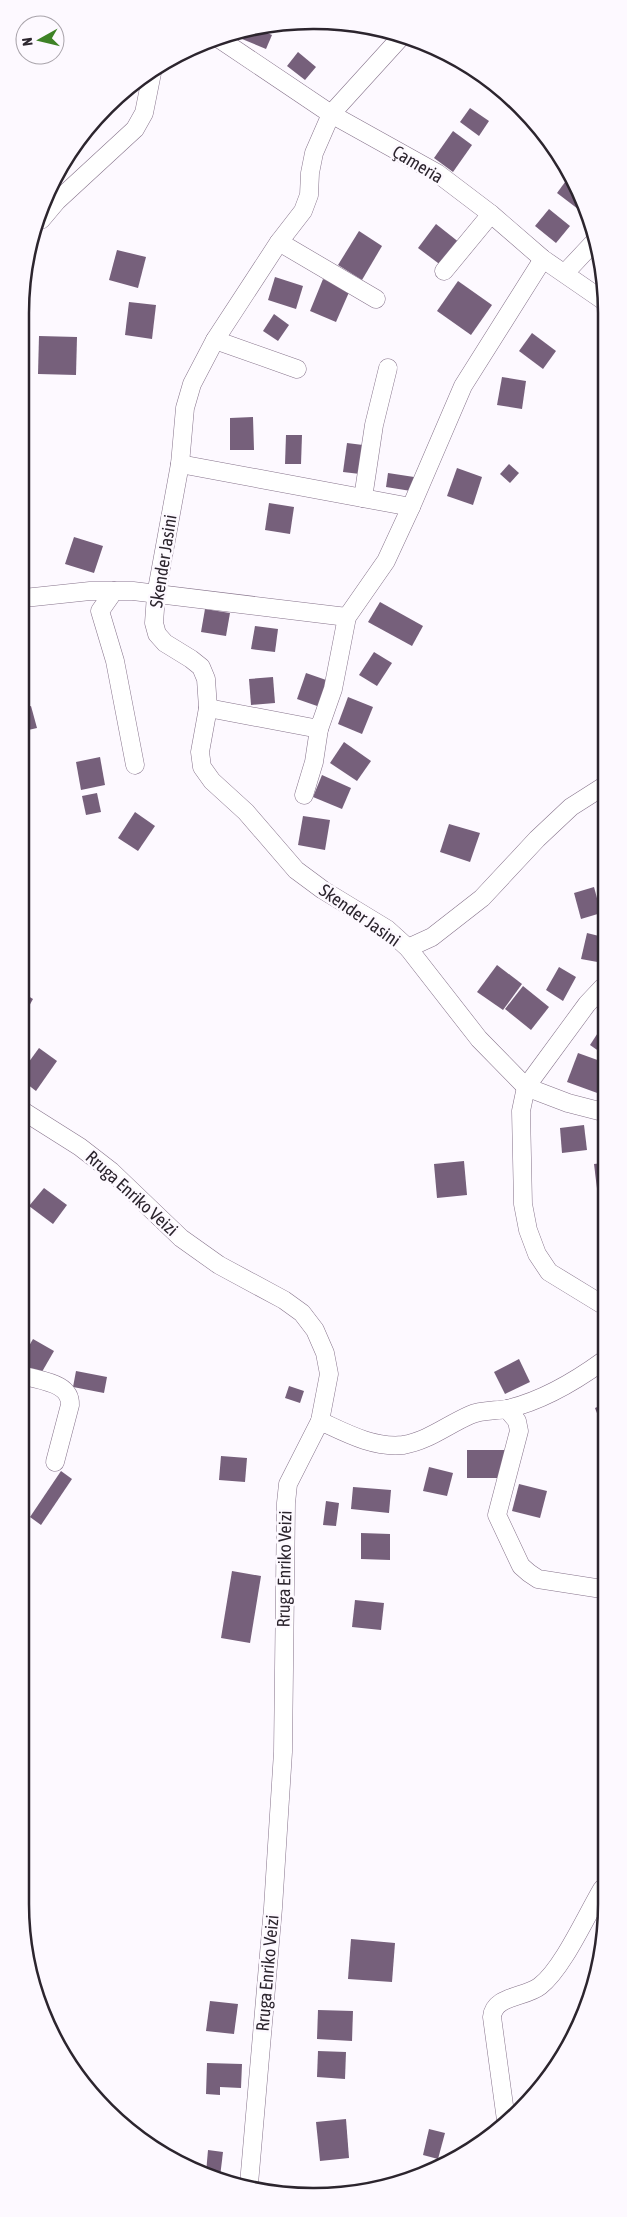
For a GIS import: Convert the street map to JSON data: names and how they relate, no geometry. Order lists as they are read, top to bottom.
{
  "streets": {
    "street": ["Çameria", "Skender Jasini", "Rruga Enriko Veizi"]
  },
  "crossings": [
    ["Çameria", "Skender Jasini"]
  ],
  "north": "left"
}
